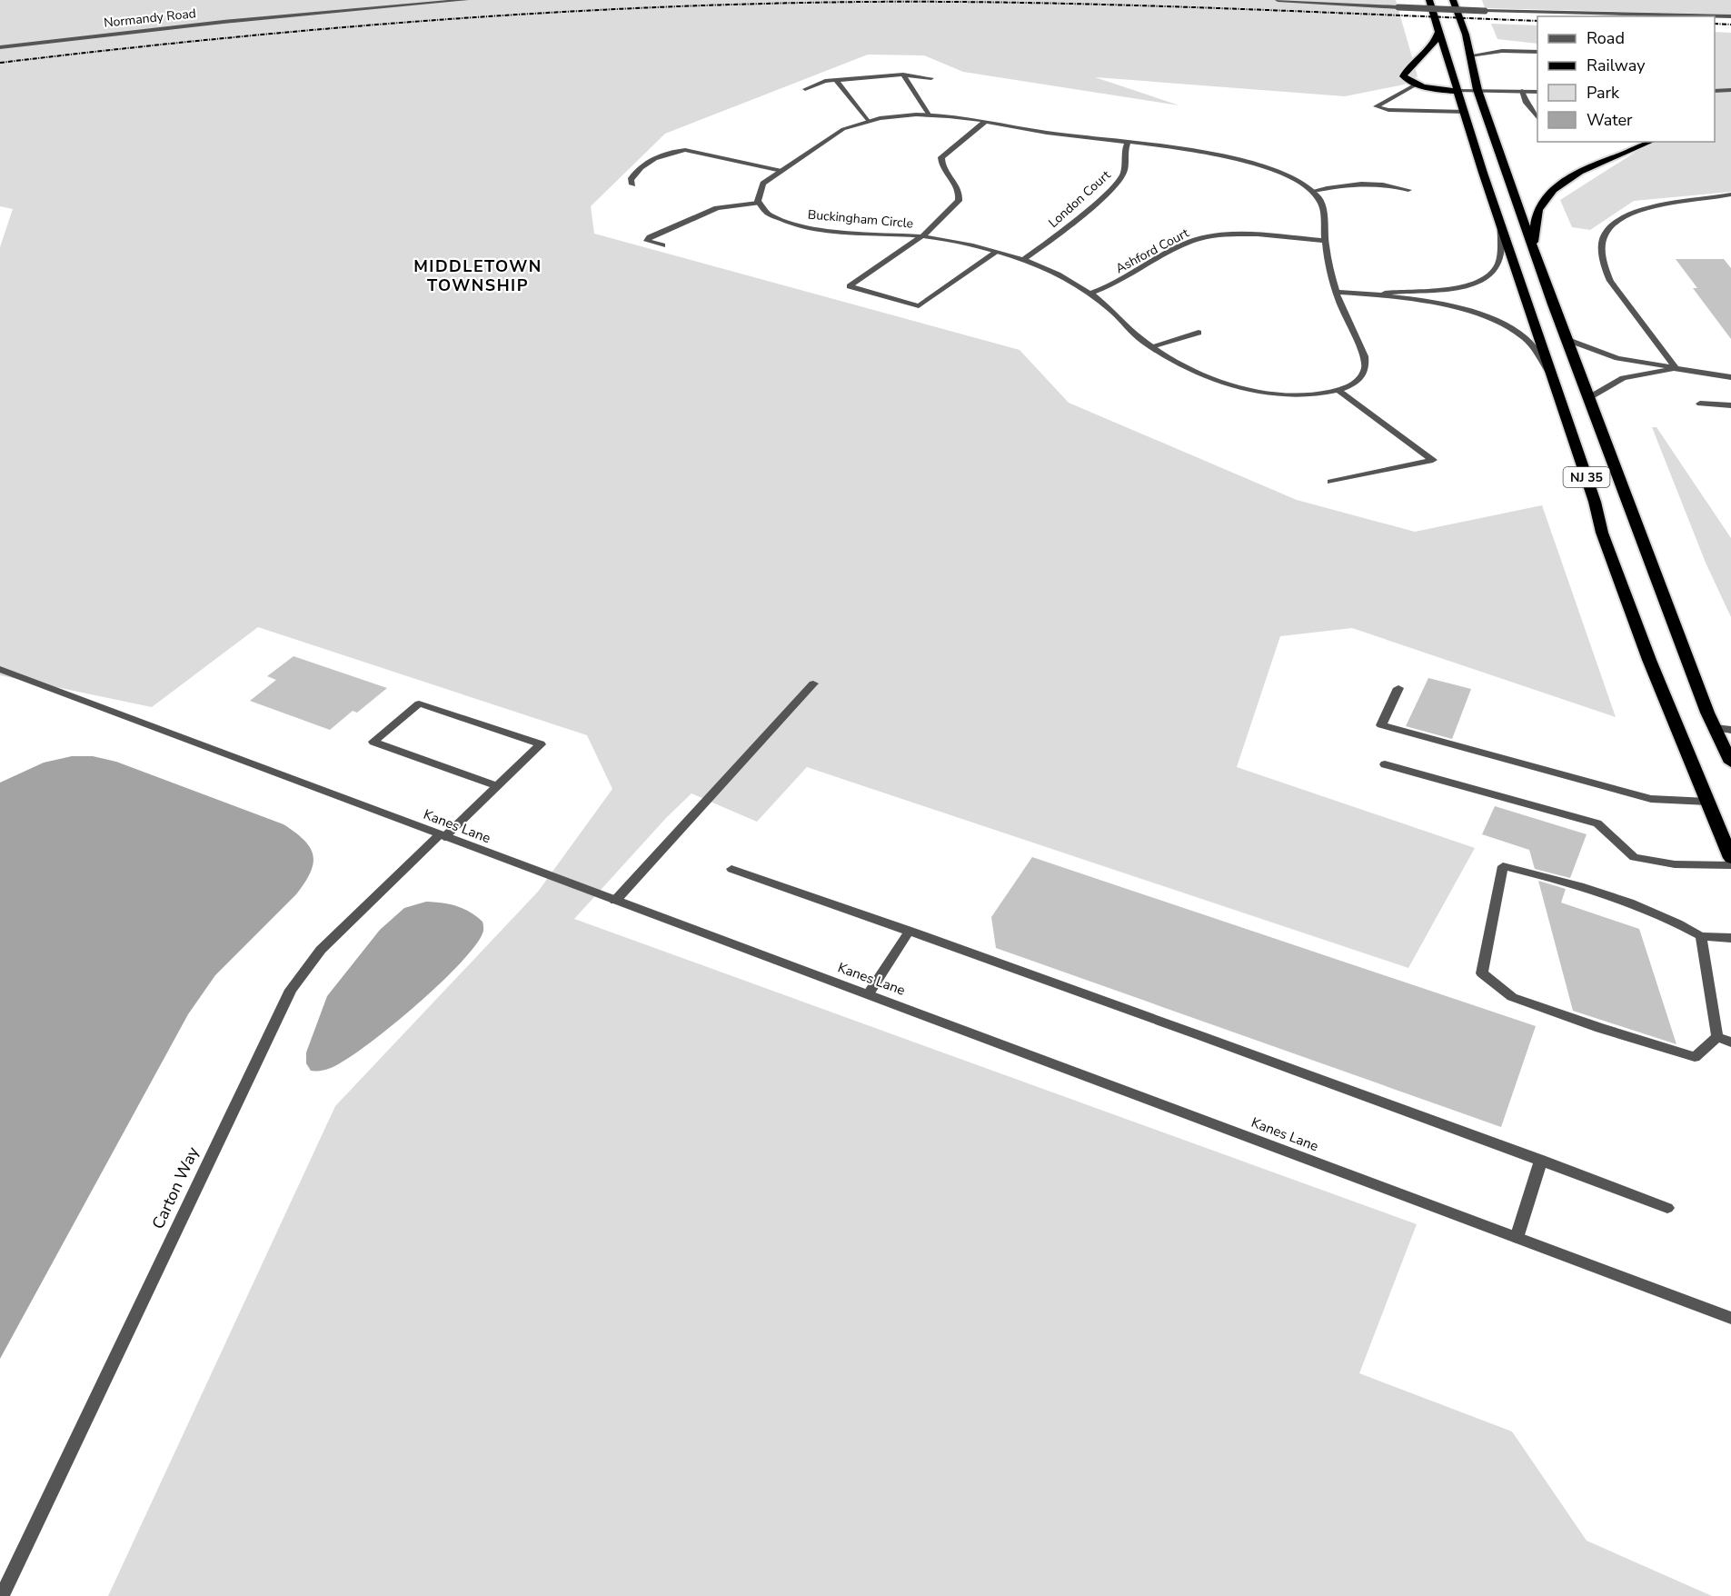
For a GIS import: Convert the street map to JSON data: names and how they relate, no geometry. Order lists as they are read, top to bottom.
{
  "streets": {
    "highway": ["NJ 35"],
    "street": [
      "Normandy Road",
      "London Court",
      "Buckingham Circle",
      "Ashford Court",
      "Kanes Lane",
      "Carton Way"
    ]
  },
  "crossings": [
    ["London Court", "Buckingham Circle"],
    ["Buckingham Circle", "Ashford Court"],
    ["Kanes Lane", "Carton Way"]
  ],
  "districts": ["MIDDLETOWN TOWNSHIP"],
  "legend": [
    "Road",
    "Railway",
    "Park",
    "Water"
  ]
}
